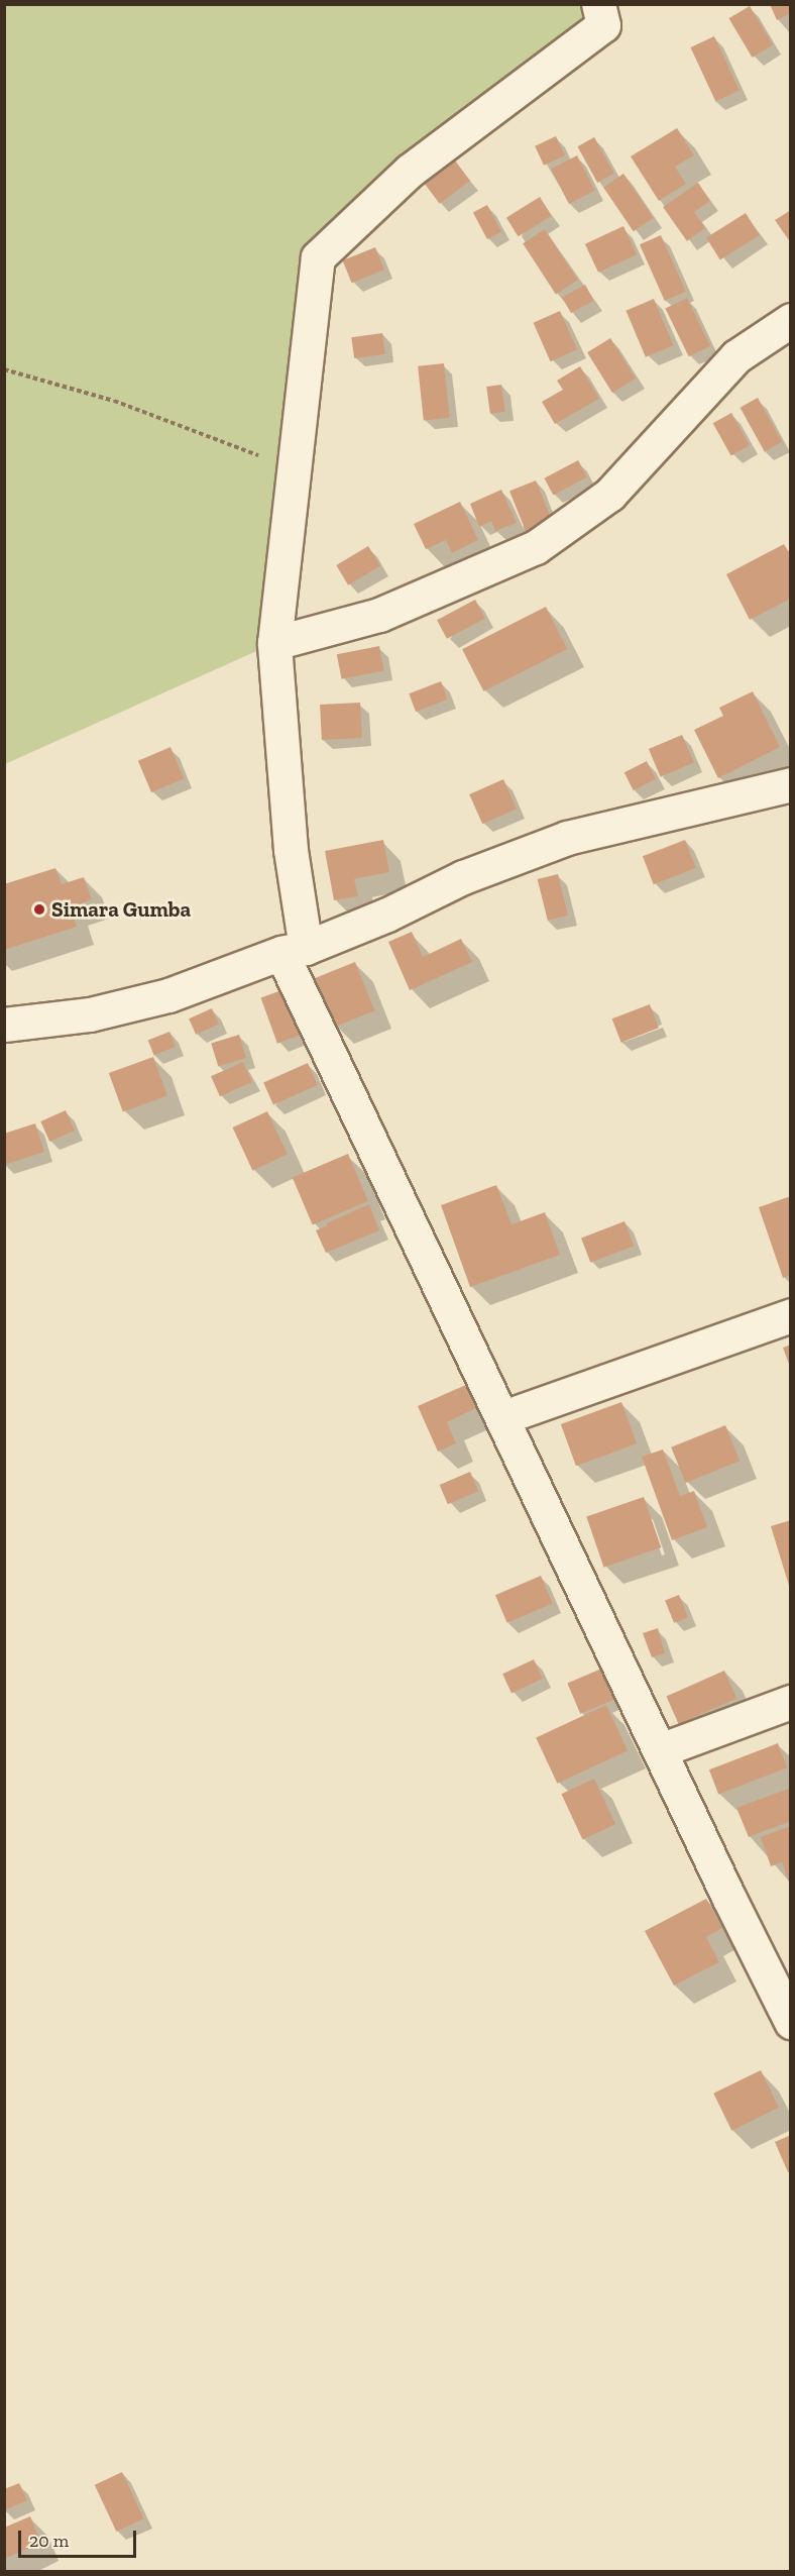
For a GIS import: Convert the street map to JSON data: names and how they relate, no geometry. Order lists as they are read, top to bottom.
{
  "places": ["Simara Gumba"],
  "scale_bar": "20 m"
}
